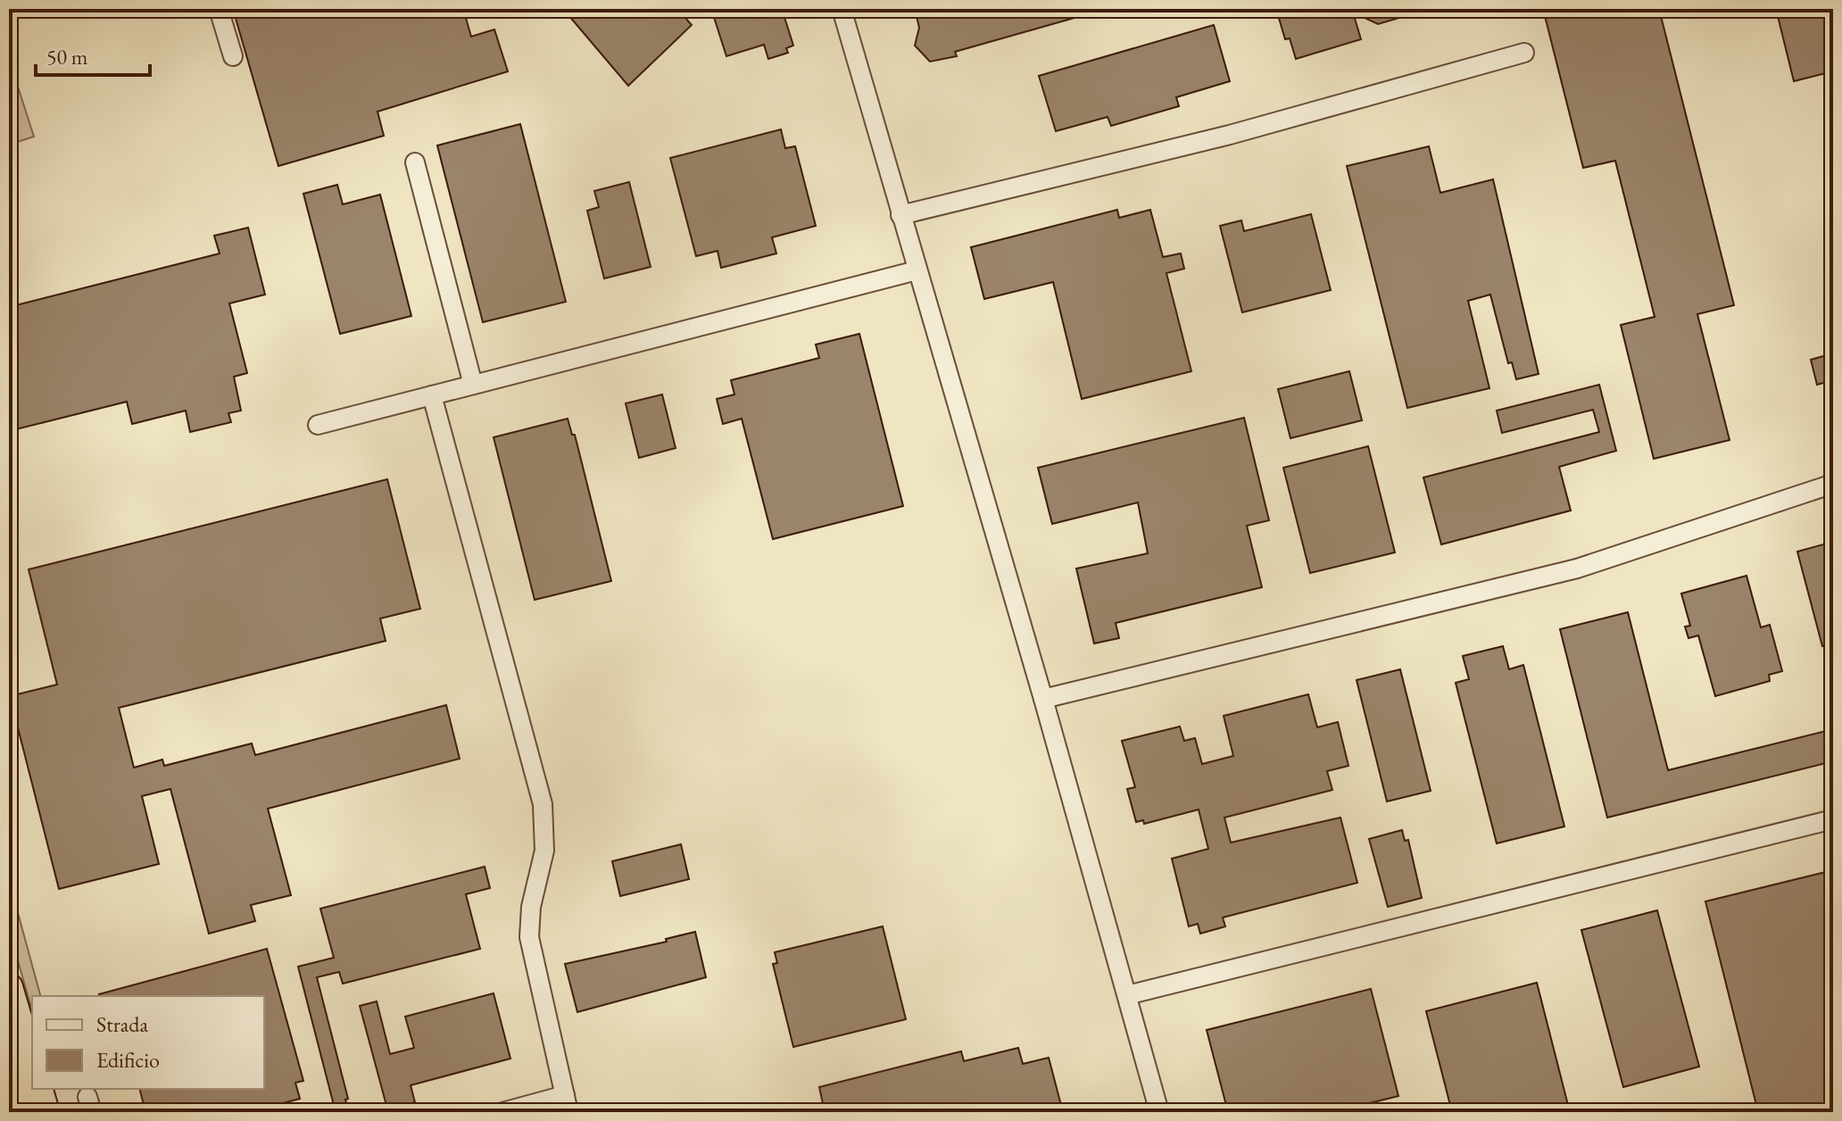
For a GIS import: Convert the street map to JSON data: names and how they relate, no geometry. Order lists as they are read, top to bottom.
{
  "legend": ["Strada", "Edificio"],
  "scale_bar": "50 m"
}
